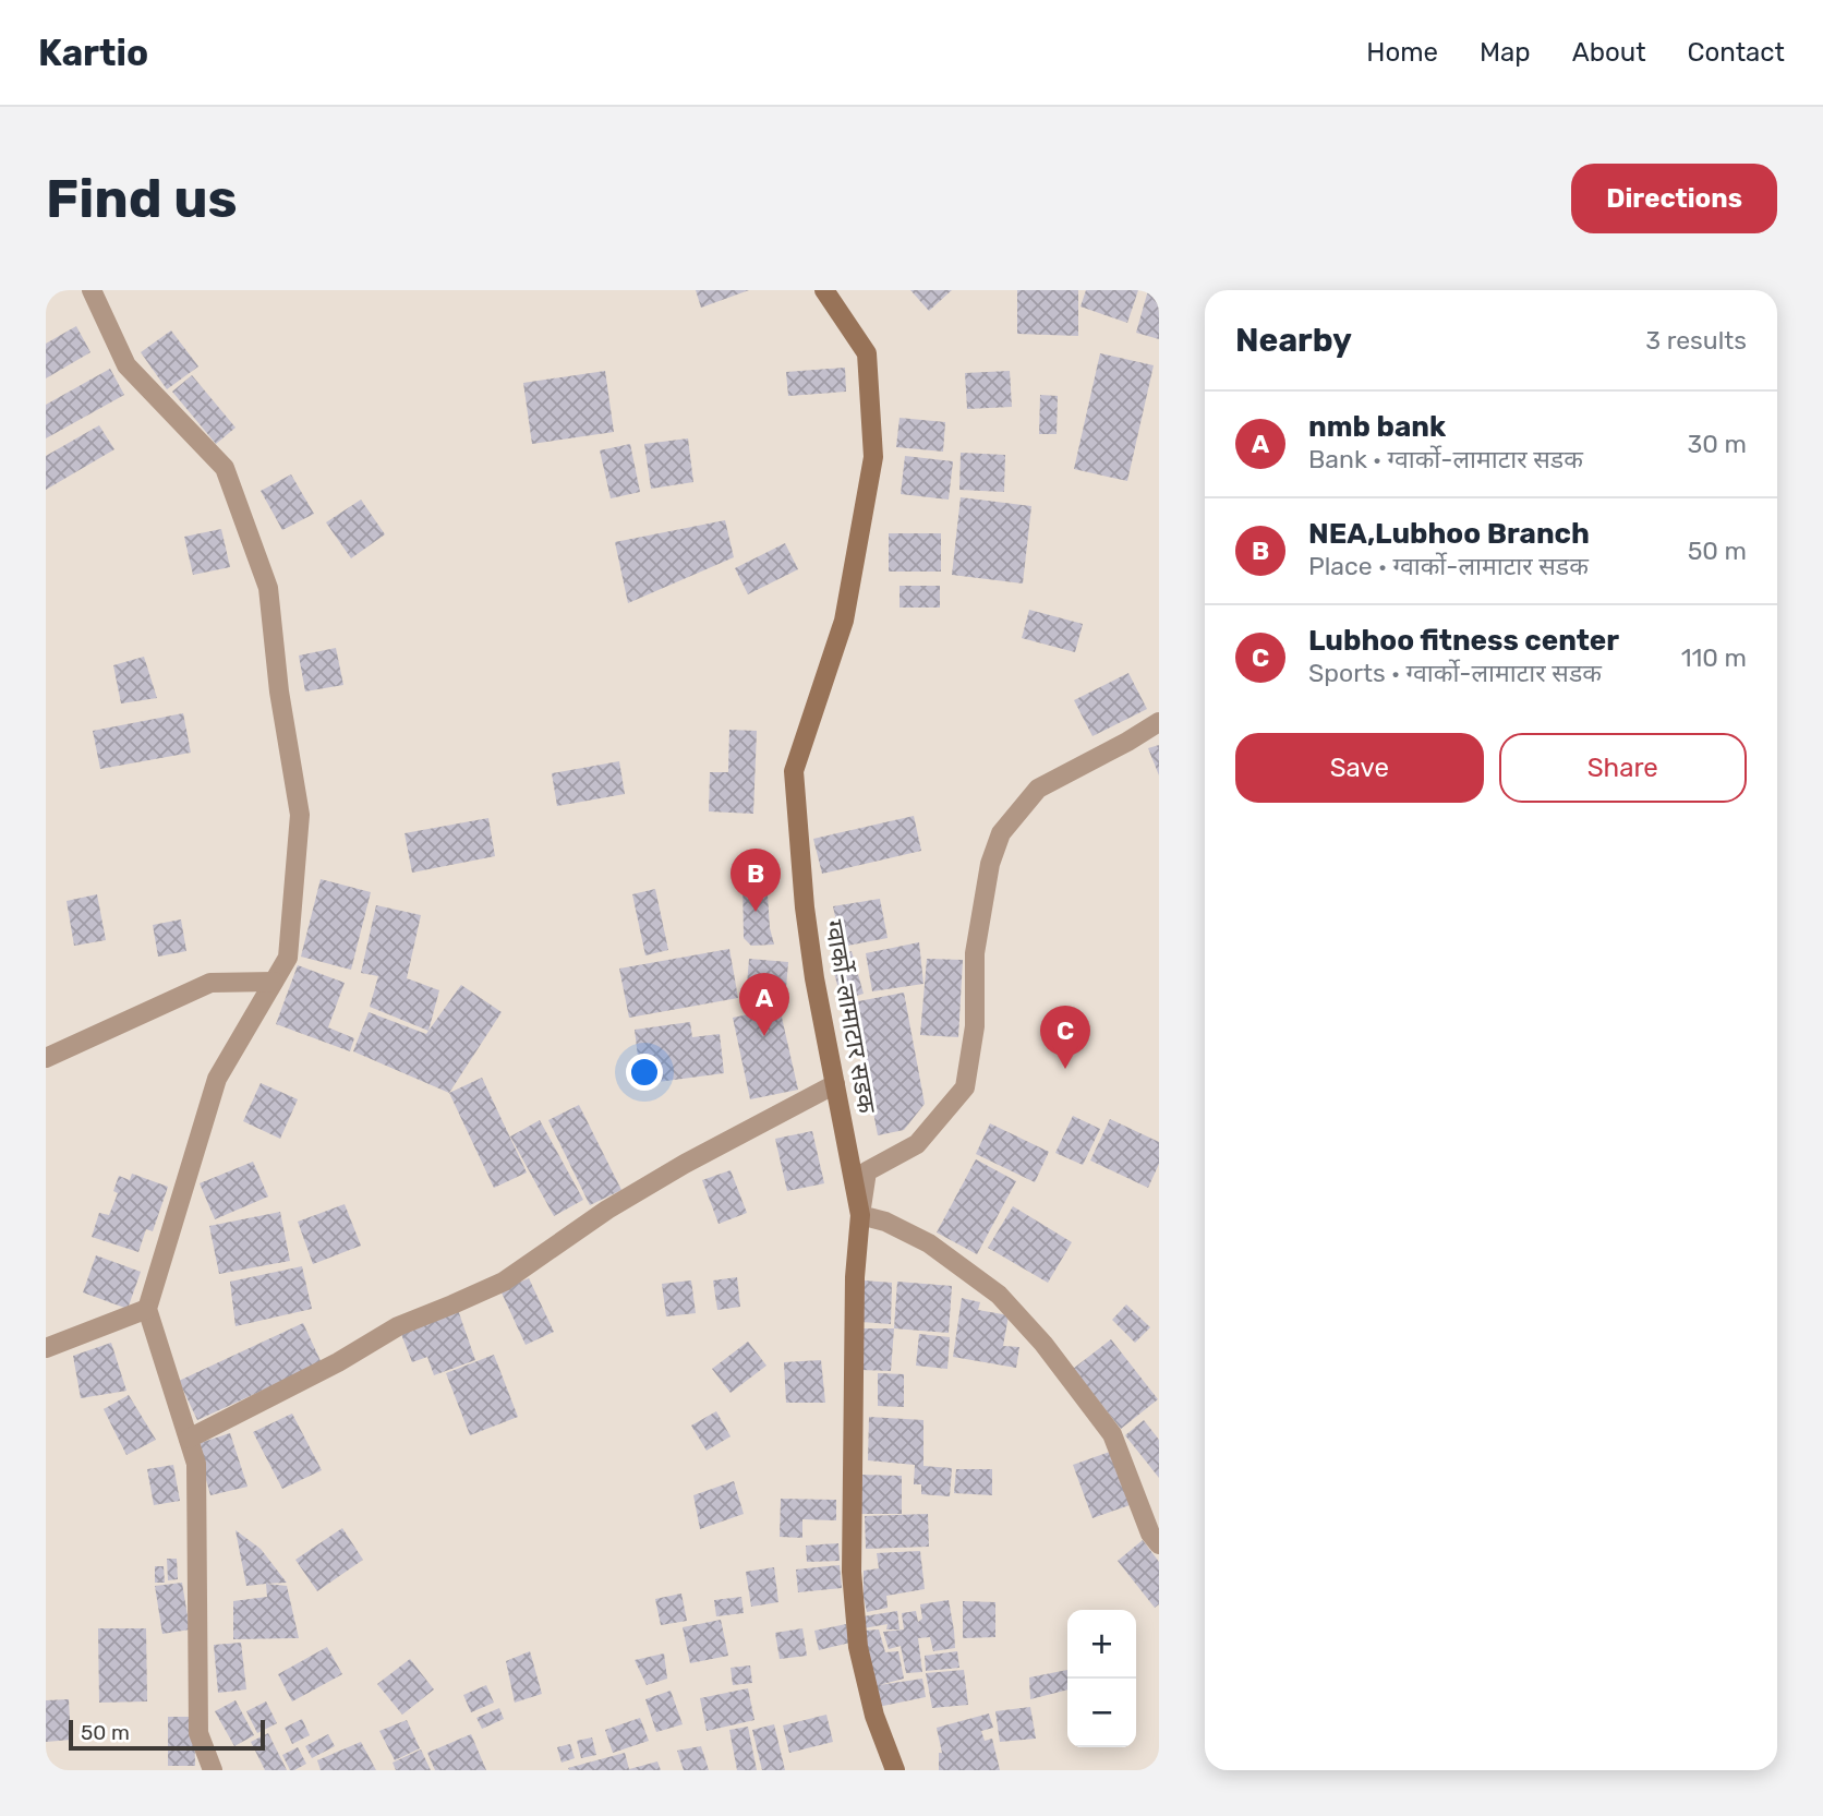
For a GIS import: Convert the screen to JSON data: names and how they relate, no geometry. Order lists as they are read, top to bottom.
{
  "streets": {
    "main road": ["ग्वार्को-लामाटार सडक"]
  },
  "scale_bar": "50 m",
  "page": {
    "header": "Kartio",
    "nav": [
      "Home",
      "Map",
      "About",
      "Contact"
    ],
    "buttons": [
      "Directions",
      ["Save", "Share"]
    ],
    "title": "Find us",
    "heading": ["Nearby", "3 results"],
    "list": [
      {
        "mark": "A",
        "name": "nmb bank",
        "note": "Bank · ग्वार्को-लामाटार सडक",
        "value": "30 m"
      },
      {
        "mark": "B",
        "name": "NEA,Lubhoo Branch",
        "note": "Place · ग्वार्को-लामाटार सडक",
        "value": "50 m"
      },
      {
        "mark": "C",
        "name": "Lubhoo fitness center",
        "note": "Sports · ग्वार्को-लामाटार सडक",
        "value": "110 m"
      }
    ],
    "pins": ["B", "A", "C"],
    "map_buttons": ["+", "−"],
    "scale": "50 m"
  }
}
